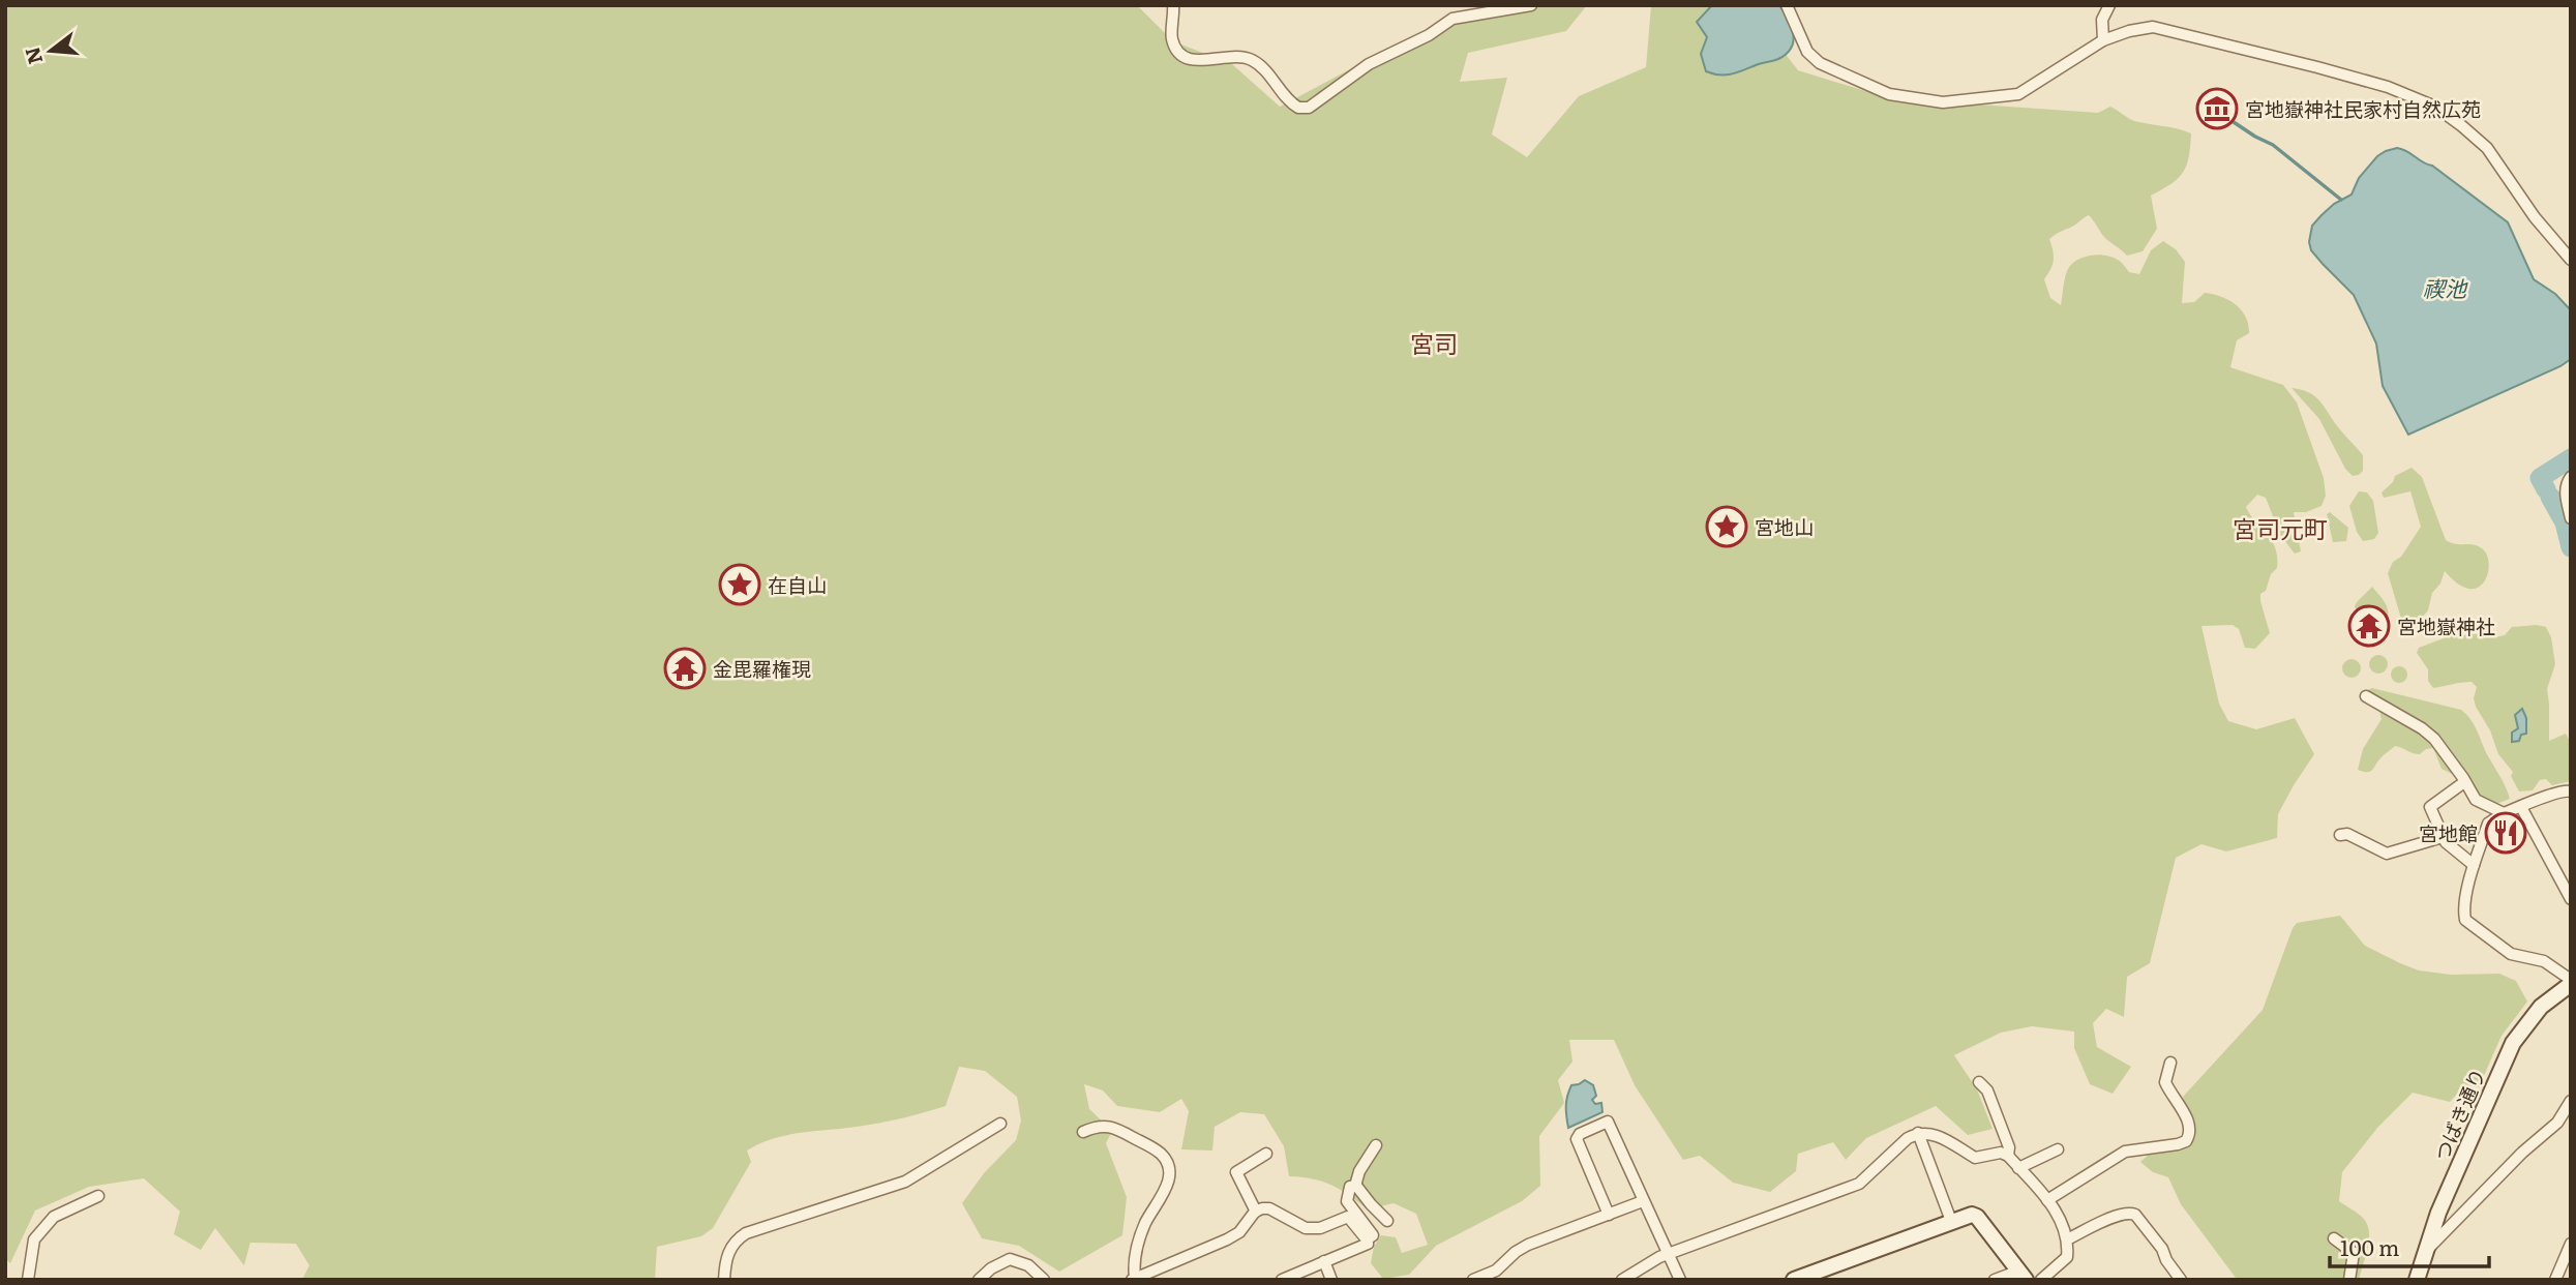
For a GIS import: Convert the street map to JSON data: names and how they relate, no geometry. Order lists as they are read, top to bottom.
{
  "streets": {
    "main road": ["つばき通り"]
  },
  "districts": ["宮司", "宮司元町"],
  "water": ["禊池"],
  "places": {
    "museum": ["宮地嶽神社民家村自然広苑"],
    "place": ["宮地山", "在自山"],
    "temple": ["宮地嶽神社", "金毘羅権現"],
    "restaurant": ["宮地館"]
  },
  "scale_bar": "100 m",
  "north": "left"
}
